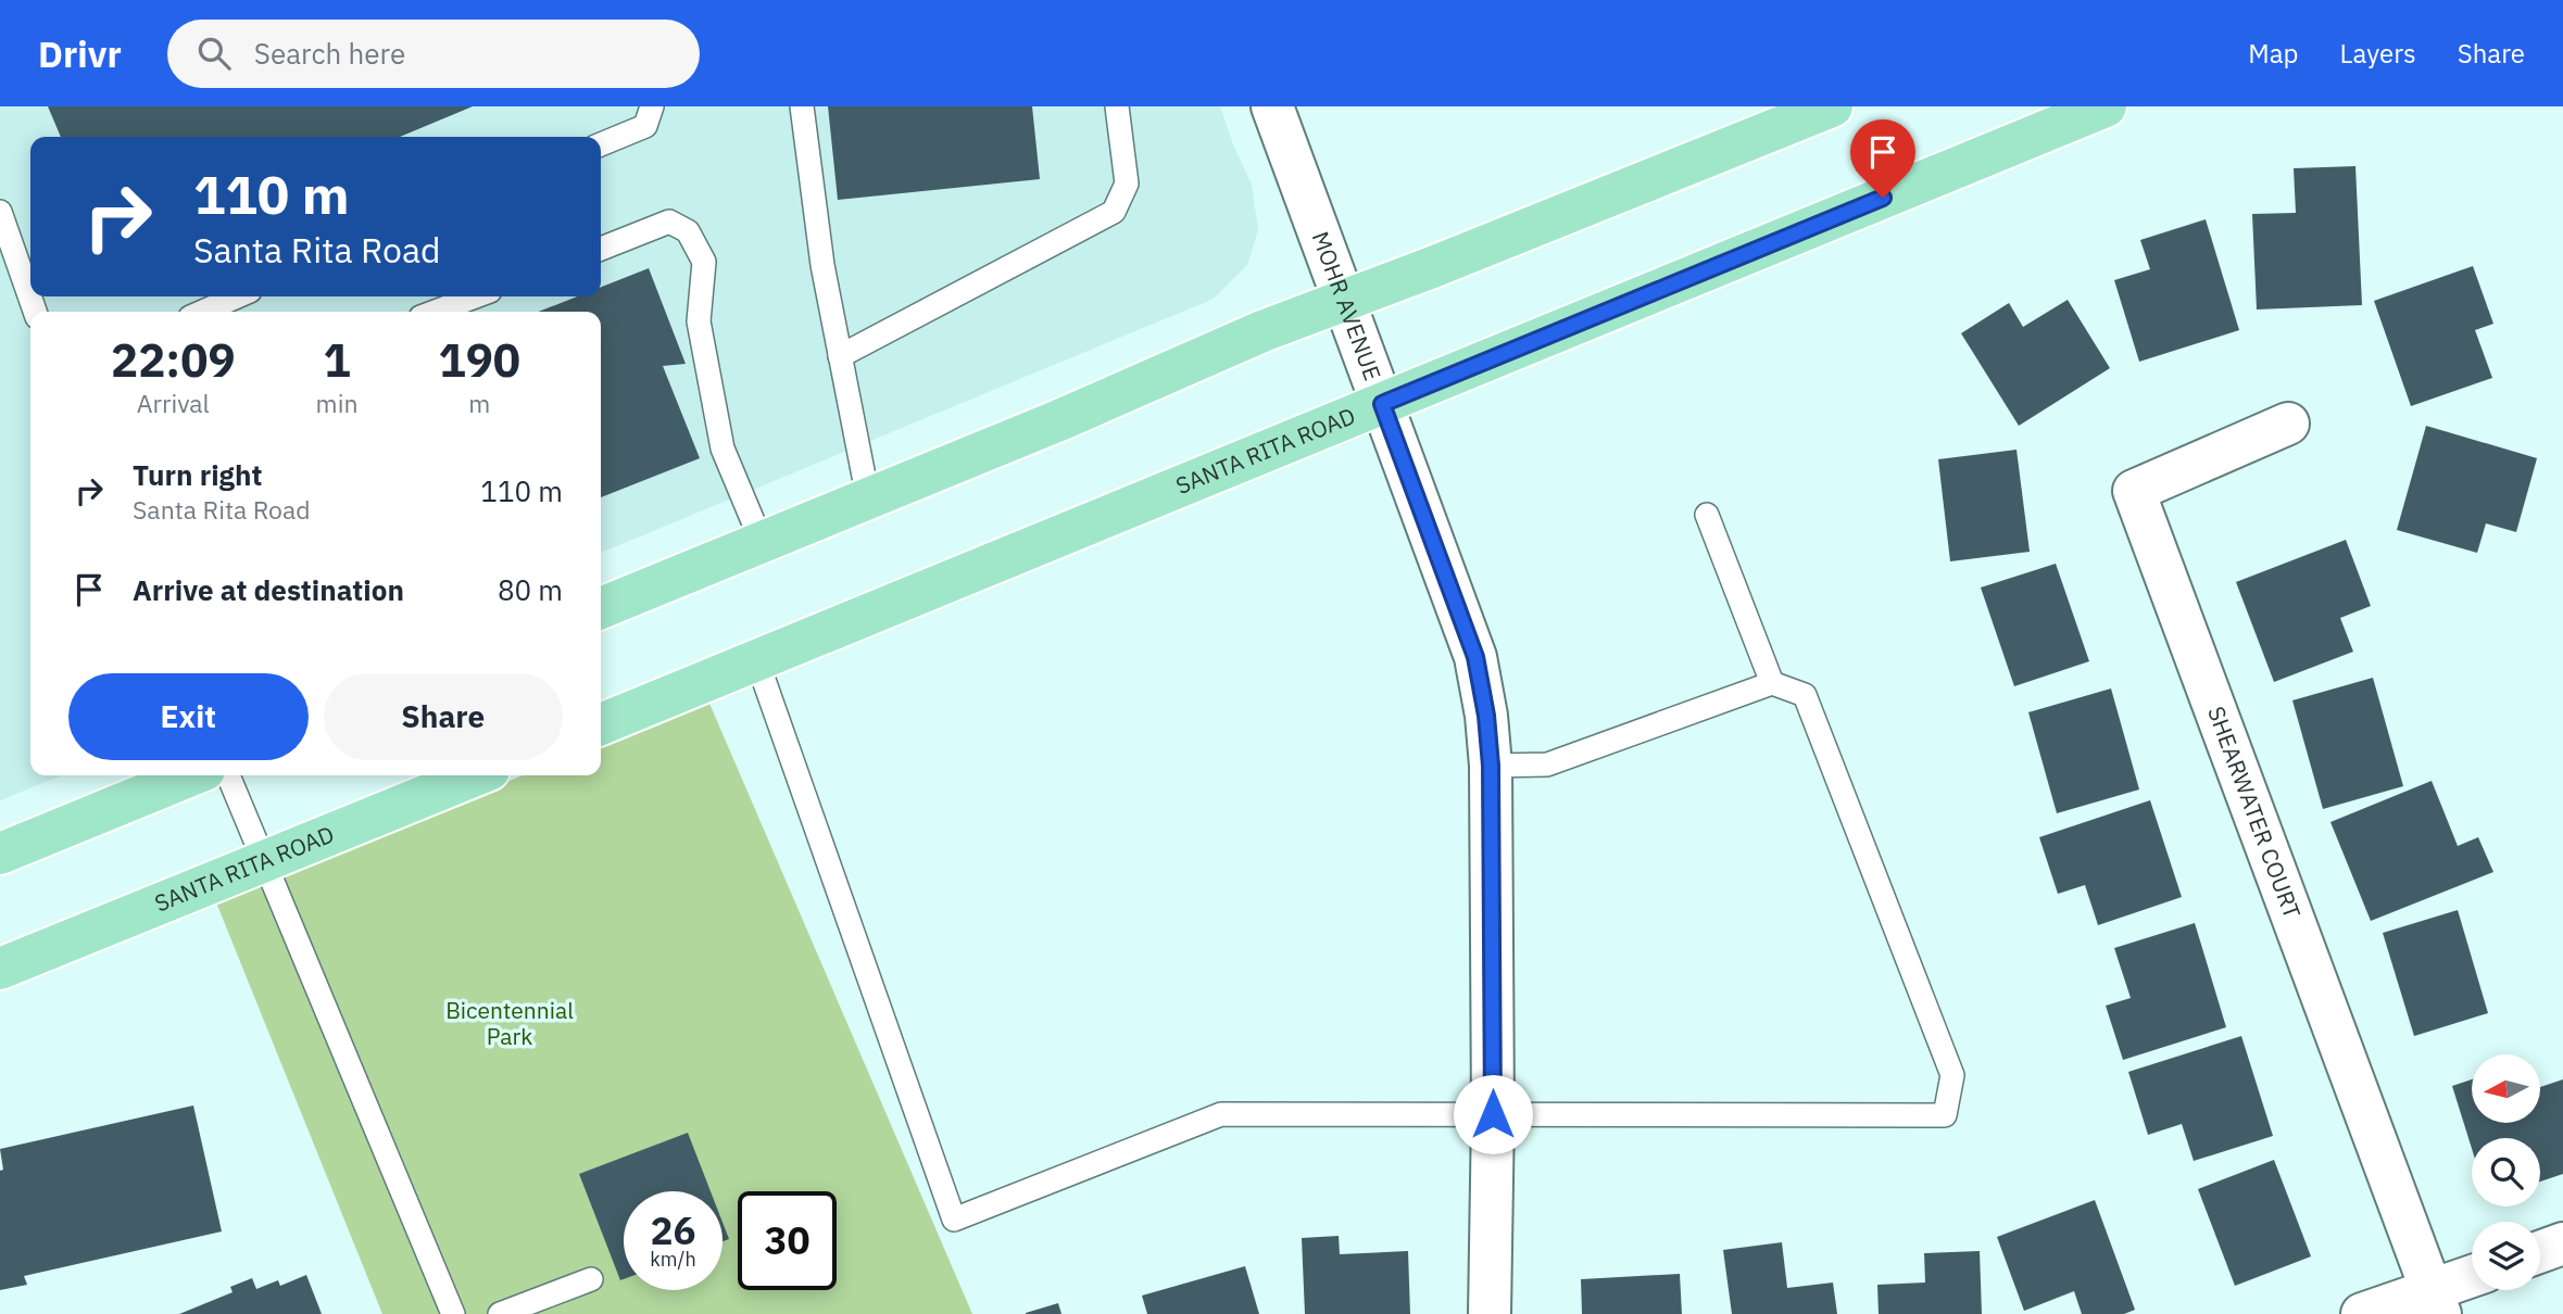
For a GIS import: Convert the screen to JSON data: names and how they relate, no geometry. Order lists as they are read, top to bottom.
{
  "streets": {
    "main road": ["SANTA RITA ROAD"],
    "street": ["MOHR AVENUE", "SHEARWATER COURT"]
  },
  "crossings": [
    ["MOHR AVENUE", "SANTA RITA ROAD"]
  ],
  "parks": ["Bicentennial Park"],
  "north": "left",
  "page": {
    "header": "Drivr",
    "search": "Search here",
    "nav": ["Map", "Layers", "Share"],
    "turn": ["110 m", "Santa Rita Road"],
    "eta": [
      "22:09",
      "Arrival",
      "1",
      "min",
      "190",
      "m"
    ],
    "list": [
      {
        "name": "Turn right",
        "note": "Santa Rita Road",
        "value": "110 m"
      },
      {
        "name": "Arrive at destination",
        "value": "80 m"
      }
    ],
    "buttons": ["Exit", "Share"],
    "speed": "26 km/h",
    "limit": "30"
  }
}
